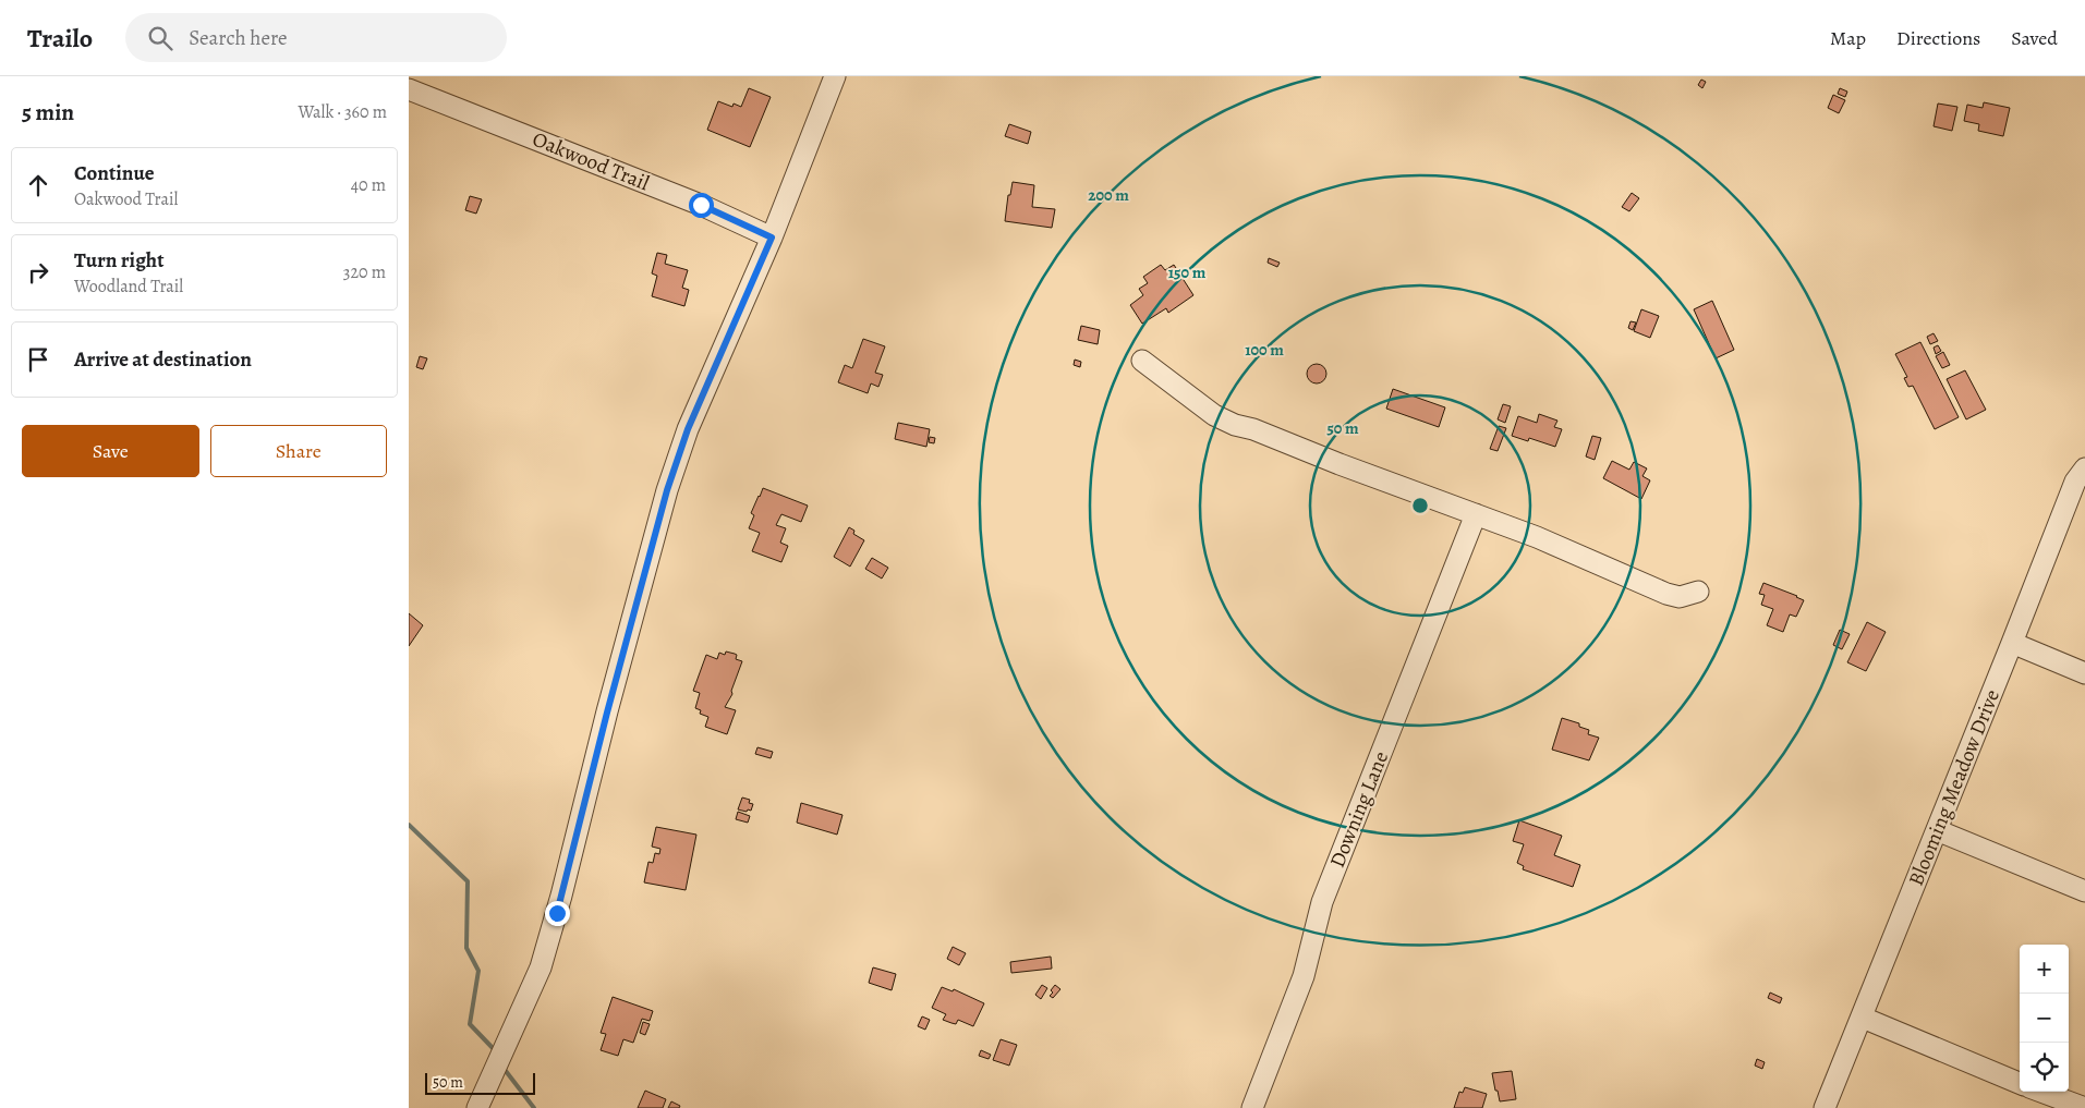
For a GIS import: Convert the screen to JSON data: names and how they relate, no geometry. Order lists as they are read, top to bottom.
{
  "streets": {
    "street": ["Oakwood Trail", "Blooming Meadow Drive", "Downing Lane"]
  },
  "scale_bar": "50 m",
  "page": {
    "header": "Trailo",
    "search": "Search here",
    "nav": ["Map", "Directions", "Saved"],
    "heading": ["5 min", "Walk · 360 m"],
    "list": [
      ["Continue", "Oakwood Trail", "40 m"],
      ["Turn right", "Woodland Trail", "320 m"],
      "Arrive at destination"
    ],
    "buttons": ["Save", "Share"],
    "map_buttons": ["+", "−"],
    "scale": "50 m"
  },
  "rings": [
    "200 m",
    "150 m",
    "100 m",
    "50 m"
  ]
}
